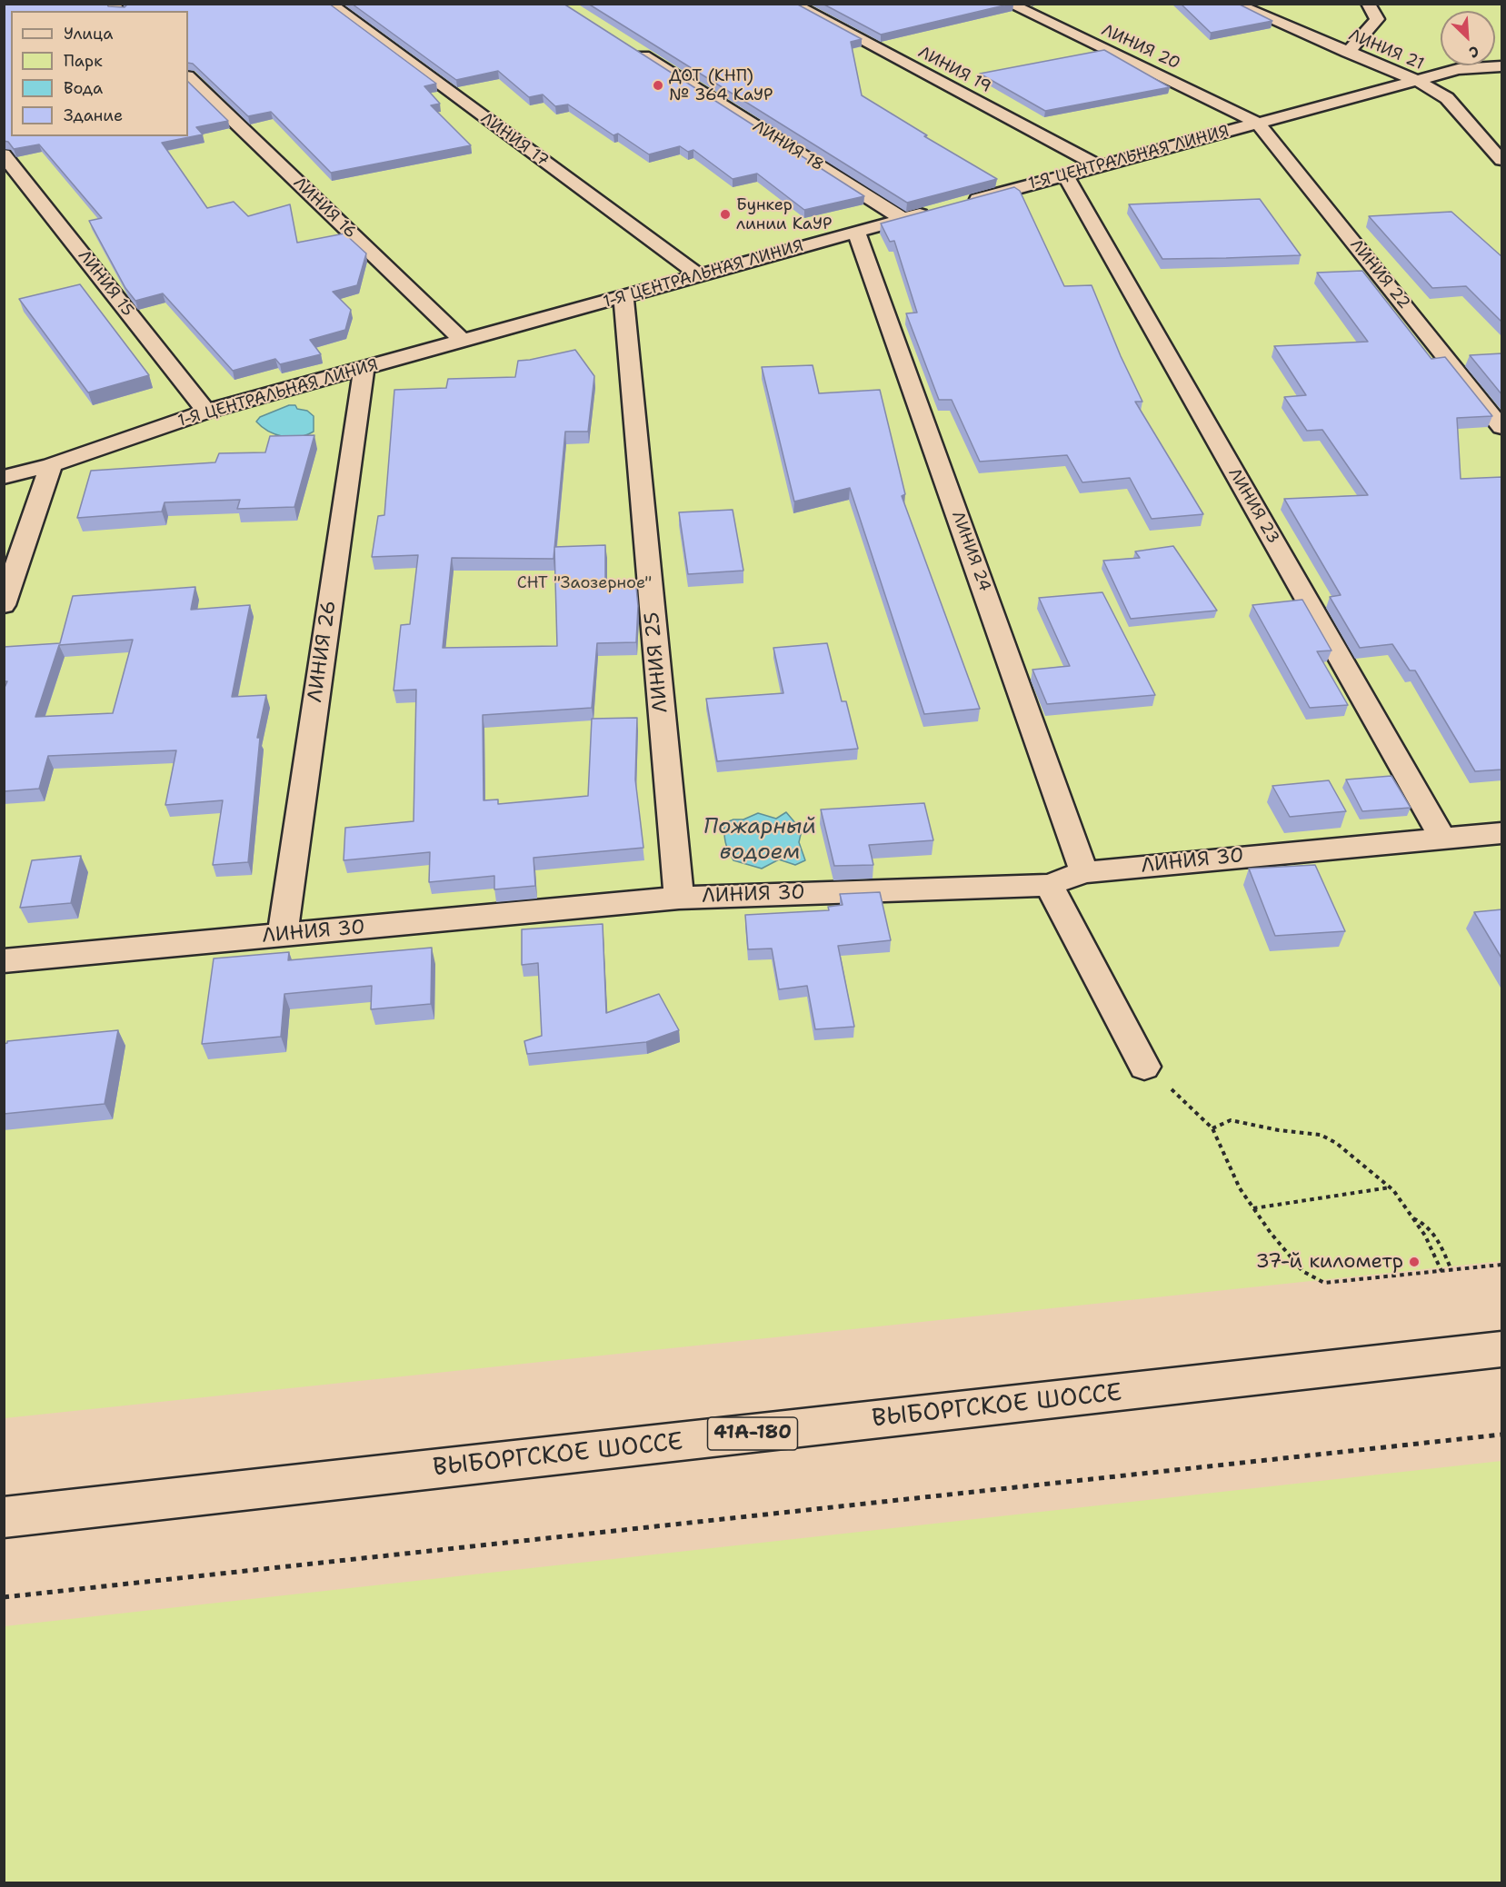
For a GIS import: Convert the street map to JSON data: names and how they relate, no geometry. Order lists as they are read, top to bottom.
{
  "streets": {
    "street": [
      "ЛИНИЯ 20",
      "ЛИНИЯ 21",
      "ЛИНИЯ 19",
      "ЛИНИЯ 17",
      "ЛИНИЯ 18",
      "1-Я ЦЕНТРАЛЬНАЯ ЛИНИЯ",
      "ЛИНИЯ 16",
      "ЛИНИЯ 22",
      "ЛИНИЯ 15",
      "ЛИНИЯ 23",
      "ЛИНИЯ 24",
      "ЛИНИЯ 26",
      "ЛИНИЯ 25",
      "ЛИНИЯ 30",
      "ВЫБОРГСКОЕ ШОССЕ",
      "41А-180"
    ]
  },
  "crossings": [
    ["ЛИНИЯ 20", "1-Я ЦЕНТРАЛЬНАЯ ЛИНИЯ"],
    ["ЛИНИЯ 20", "ЛИНИЯ 22"],
    ["ЛИНИЯ 21", "1-Я ЦЕНТРАЛЬНАЯ ЛИНИЯ"],
    ["ЛИНИЯ 19", "1-Я ЦЕНТРАЛЬНАЯ ЛИНИЯ"],
    ["ЛИНИЯ 17", "1-Я ЦЕНТРАЛЬНАЯ ЛИНИЯ"],
    ["ЛИНИЯ 18", "1-Я ЦЕНТРАЛЬНАЯ ЛИНИЯ"],
    ["1-Я ЦЕНТРАЛЬНАЯ ЛИНИЯ", "ЛИНИЯ 16"],
    ["1-Я ЦЕНТРАЛЬНАЯ ЛИНИЯ", "ЛИНИЯ 22"],
    ["1-Я ЦЕНТРАЛЬНАЯ ЛИНИЯ", "ЛИНИЯ 15"],
    ["1-Я ЦЕНТРАЛЬНАЯ ЛИНИЯ", "ЛИНИЯ 23"],
    ["1-Я ЦЕНТРАЛЬНАЯ ЛИНИЯ", "ЛИНИЯ 24"],
    ["1-Я ЦЕНТРАЛЬНАЯ ЛИНИЯ", "ЛИНИЯ 26"],
    ["1-Я ЦЕНТРАЛЬНАЯ ЛИНИЯ", "ЛИНИЯ 25"],
    ["ЛИНИЯ 23", "ЛИНИЯ 30"],
    ["ЛИНИЯ 24", "ЛИНИЯ 30"],
    ["ЛИНИЯ 26", "ЛИНИЯ 30"],
    ["ЛИНИЯ 25", "ЛИНИЯ 30"]
  ],
  "water": ["Пожарный водоем"],
  "parks": ["СНТ \"Заозерное\""],
  "places": ["ДОТ (КНП) № 364 КаУР", "Бункер линии КаУР", "37-й километр"],
  "legend": [
    "Улица",
    "Парк",
    "Вода",
    "Здание"
  ],
  "north": "bottom right"
}
